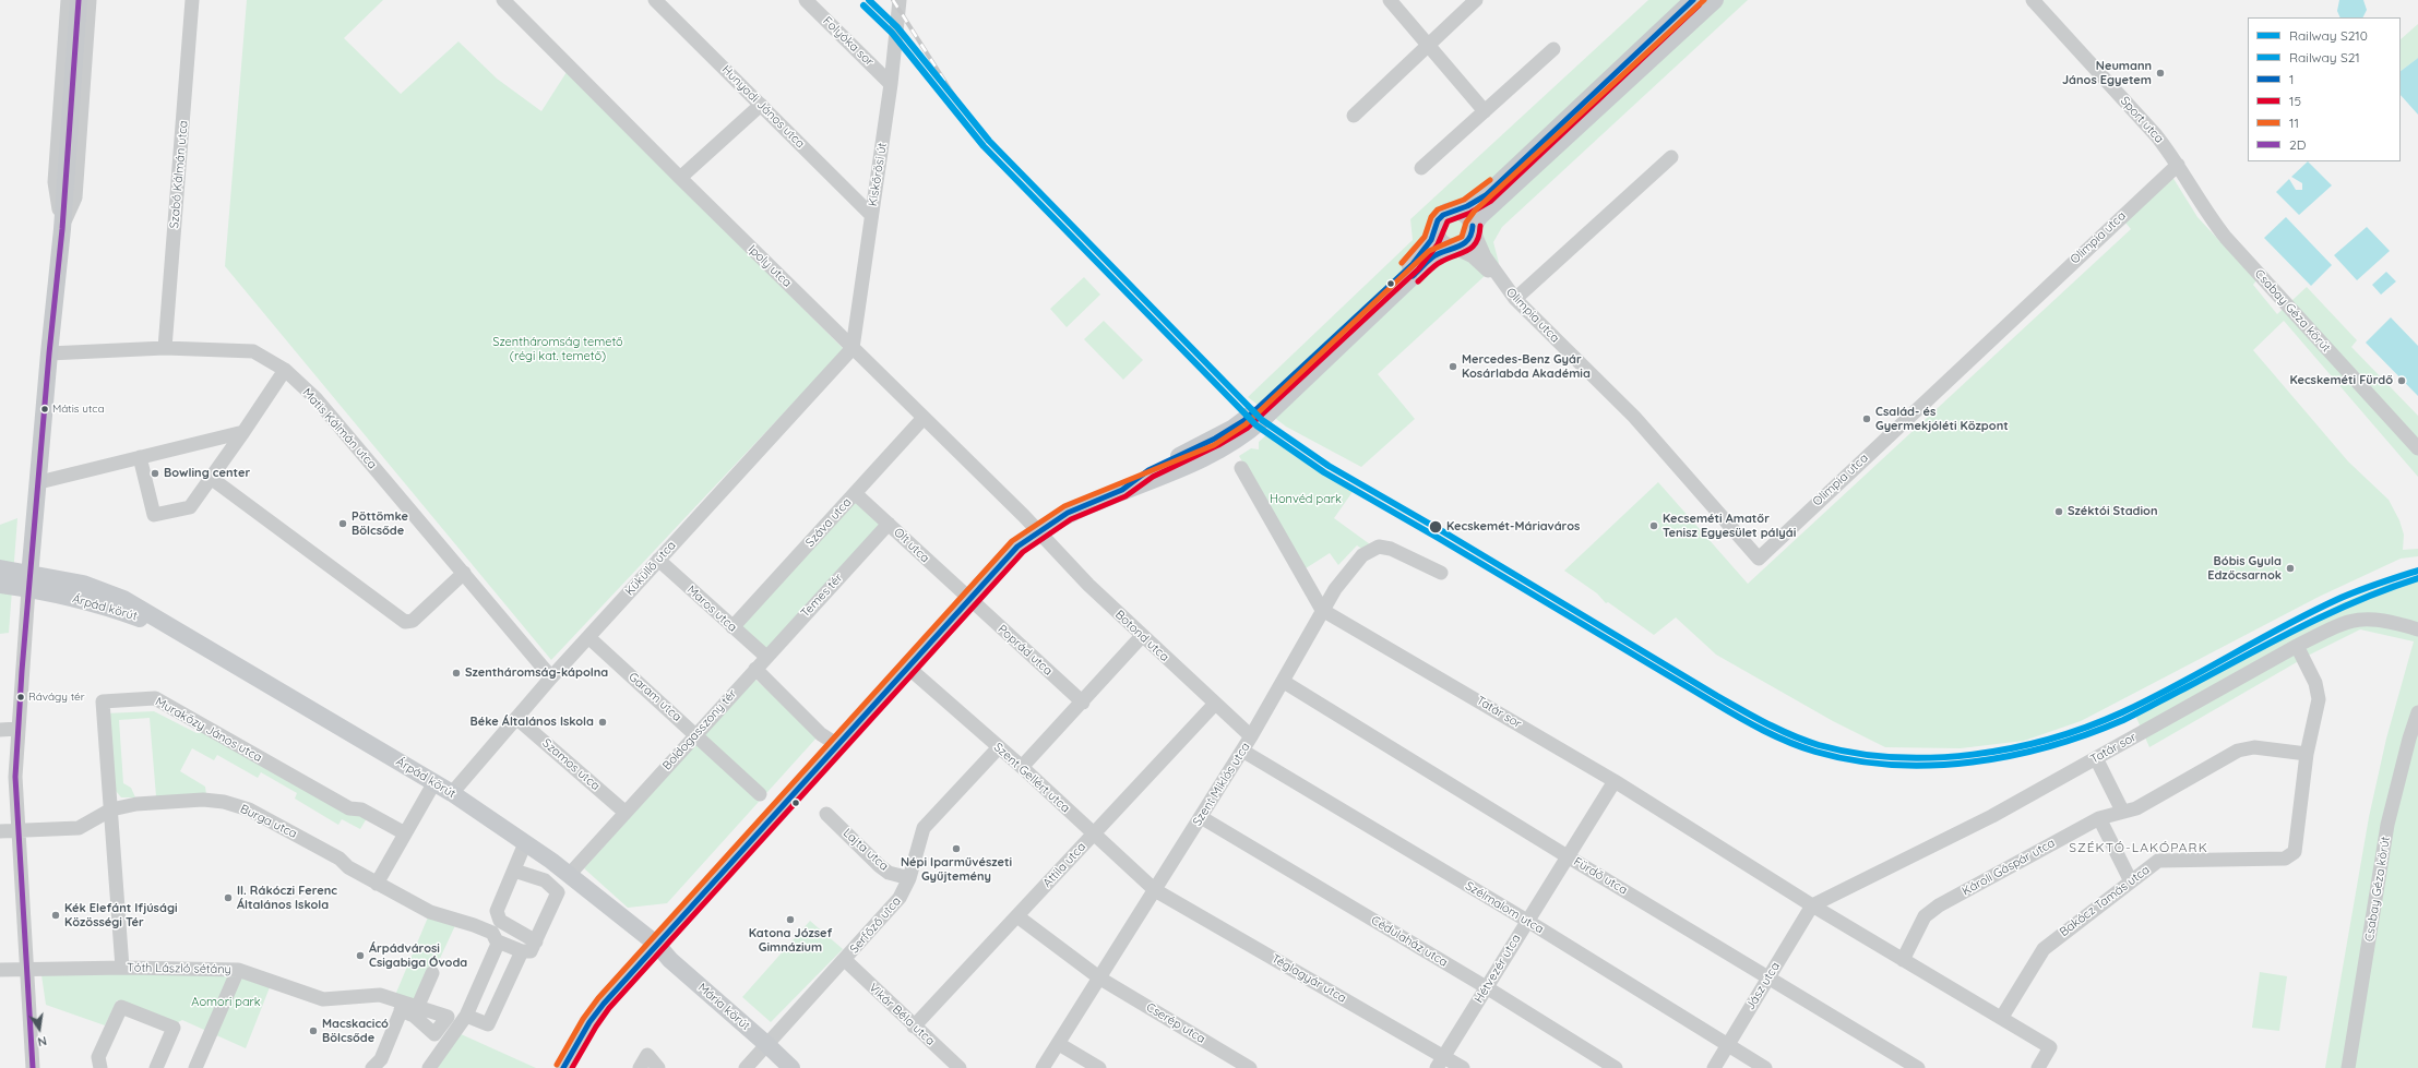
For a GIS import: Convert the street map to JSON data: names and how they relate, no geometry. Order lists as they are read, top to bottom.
{
  "streets": {
    "main road": ["Árpád körút", "Mária körút"],
    "street": [
      "Folyóka sor",
      "Hunyadi János utca",
      "Sport utca",
      "Szabó Kálmán utca",
      "Kiskőrösi út",
      "Olimpia utca",
      "Ipoly utca",
      "Csabay Géza körút",
      "Matis Kálmán utca",
      "Száva utca",
      "Olt utca",
      "Küküllő utca",
      "Temes tér",
      "Maros utca",
      "Botond utca",
      "Poprád utca",
      "Garam utca",
      "Tatár sor",
      "Muraközy János utca",
      "Boldogasszony tér",
      "Szamos utca",
      "Szent Gellért utca",
      "Szent Miklós utca",
      "Burga utca",
      "Lajta utca",
      "Attila utca",
      "Károli Gáspár utca",
      "Fürdő utca",
      "Bakócz Tamás utca",
      "Szélmalom utca",
      "Serfőző utca",
      "Cédulaház utca",
      "Tóth László sétány",
      "Hétvezér utca",
      "Téglagyár utca",
      "Jász utca",
      "Vikár Béla utca",
      "Cserép utca"
    ]
  },
  "crossings": [
    ["Folyóka sor", "Kiskőrösi út"],
    ["Hunyadi János utca", "Kiskőrösi út"],
    ["Sport utca", "Olimpia utca"],
    ["Sport utca", "Csabay Géza körút"],
    ["Szabó Kálmán utca", "Matis Kálmán utca"],
    ["Kiskőrösi út", "Ipoly utca"],
    ["Kiskőrösi út", "Küküllő utca"],
    ["Olimpia utca", "Csabay Géza körút"],
    ["Ipoly utca", "Száva utca"],
    ["Ipoly utca", "Küküllő utca"],
    ["Ipoly utca", "Botond utca"],
    ["Matis Kálmán utca", "Küküllő utca"],
    ["Száva utca", "Olt utca"],
    ["Száva utca", "Maros utca"],
    ["Olt utca", "Temes tér"],
    ["Olt utca", "Poprád utca"],
    ["Küküllő utca", "Árpád körút"],
    ["Küküllő utca", "Maros utca"],
    ["Küküllő utca", "Garam utca"],
    ["Küküllő utca", "Szamos utca"],
    ["Temes tér", "Maros utca"],
    ["Temes tér", "Boldogasszony tér"],
    ["Árpád körút", "Boldogasszony tér"],
    ["Árpád körút", "Mária körút"],
    ["Botond utca", "Szent Miklós utca"],
    ["Botond utca", "Attila utca"],
    ["Garam utca", "Boldogasszony tér"],
    ["Tatár sor", "Szent Miklós utca"],
    ["Tatár sor", "Károli Gáspár utca"],
    ["Tatár sor", "Bakócz Tamás utca"],
    ["Tatár sor", "Hétvezér utca"],
    ["Tatár sor", "Jász utca"],
    ["Muraközy János utca", "Burga utca"],
    ["Muraközy János utca", "Tóth László sétány"],
    ["Boldogasszony tér", "Szamos utca"],
    ["Szent Gellért utca", "Szent Miklós utca"],
    ["Szent Gellért utca", "Attila utca"],
    ["Szent Gellért utca", "Serfőző utca"],
    ["Szent Gellért utca", "Téglagyár utca"],
    ["Szent Miklós utca", "Fürdő utca"],
    ["Szent Miklós utca", "Szélmalom utca"],
    ["Szent Miklós utca", "Cédulaház utca"],
    ["Szent Miklós utca", "Téglagyár utca"],
    ["Szent Miklós utca", "Cserép utca"],
    ["Lajta utca", "Serfőző utca"],
    ["Attila utca", "Vikár Béla utca"],
    ["Attila utca", "Cserép utca"],
    ["Károli Gáspár utca", "Bakócz Tamás utca"],
    ["Fürdő utca", "Hétvezér utca"],
    ["Fürdő utca", "Jász utca"],
    ["Szélmalom utca", "Hétvezér utca"],
    ["Szélmalom utca", "Jász utca"],
    ["Serfőző utca", "Mária körút"],
    ["Serfőző utca", "Vikár Béla utca"],
    ["Cédulaház utca", "Hétvezér utca"],
    ["Hétvezér utca", "Téglagyár utca"]
  ],
  "districts": ["SZÉKTÓ-LAKÓPARK"],
  "parks": ["Szentháromság temető (régi kat. temető)", "Honvéd park", "Aomori park"],
  "places": [
    "Neumann János Egyetem",
    "Mercedes-Benz Gyár Kosárlabda Akadémia",
    "Kecskeméti Fürdő",
    "Mátis utca",
    "Család- és Gyermekjóléti Központ",
    "Bowling center",
    "Széktói Stadion",
    "Pöttömke Bölcsőde",
    "Kecseméti Amatőr Tenisz Egyesület pályái",
    "Kecskemét-Máriaváros",
    "Bóbis Gyula Edzőcsarnok",
    "Szentháromság-kápolna",
    "Rávágy tér",
    "Béke Általános Iskola",
    "Népi Iparművészeti Gyűjtemény",
    "II. Rákóczi Ferenc Általános Iskola",
    "Kék Elefánt Ifjúsági Közösségi Tér",
    "Katona József Gimnázium",
    "Árpádvárosi Csigabiga Óvoda",
    "Macskacicó Bölcsőde"
  ],
  "lines": [
    "rail line S210",
    "transit line 1",
    "transit line 11",
    "transit line 2D",
    "rail line S21",
    "transit line 15"
  ],
  "legend": [
    "Railway S210",
    "Railway S21",
    "1",
    "15",
    "11",
    "2D"
  ],
  "north": "bottom"
}
